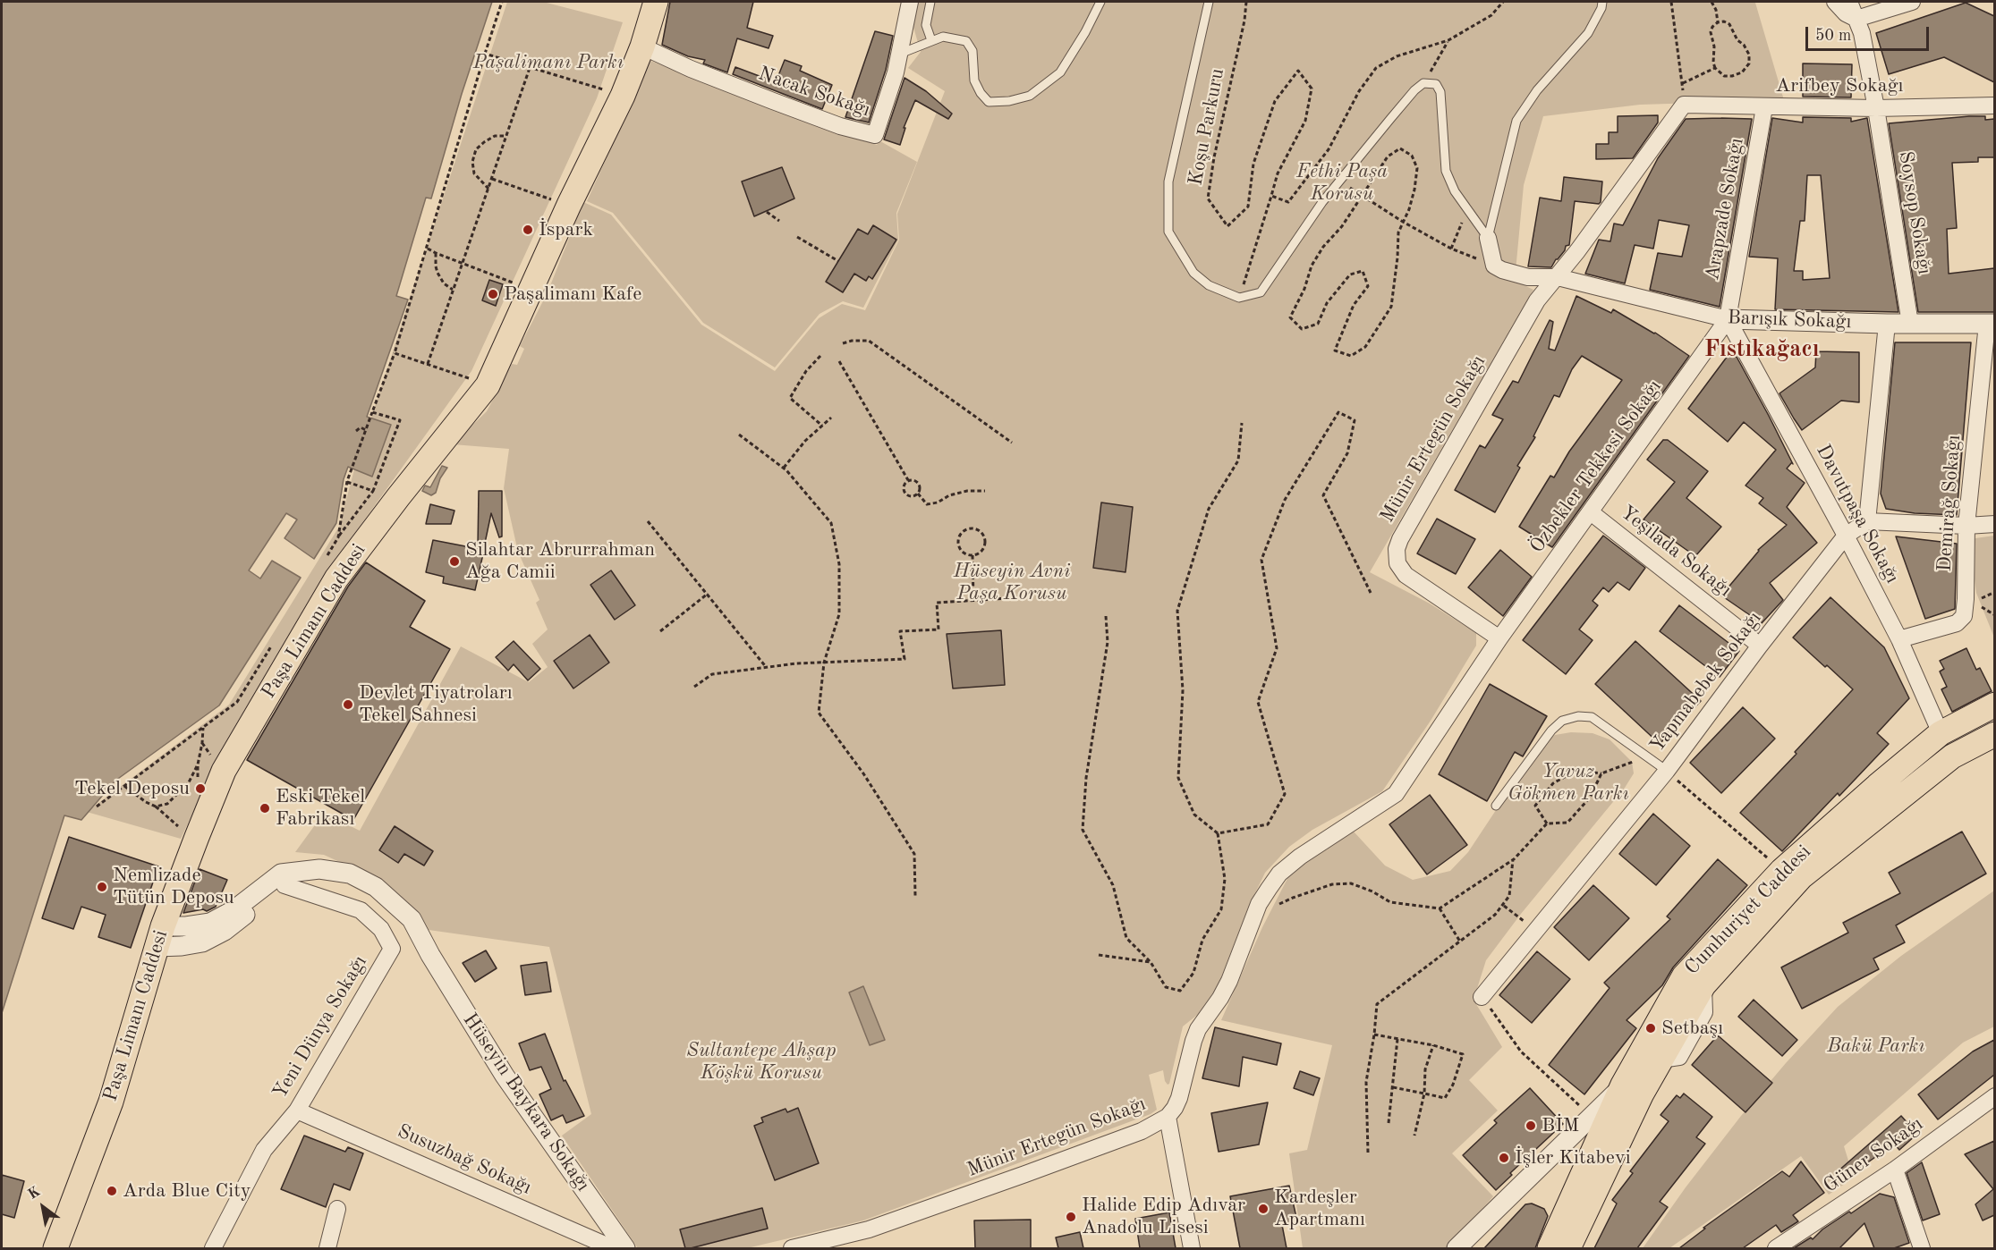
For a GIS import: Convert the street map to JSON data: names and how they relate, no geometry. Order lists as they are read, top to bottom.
{
  "streets": {
    "main road": ["Paşa Limanı Caddesi", "Cumhuriyet Caddesi"],
    "street": [
      "Arifbey Sokağı",
      "Nacak Sokağı",
      "Arapzade Sokağı",
      "Soysop Sokağı",
      "Barışık Sokağı",
      "Münir Ertegün Sokağı",
      "Özbekler Tekkesi Sokağı",
      "Demirağ Sokağı",
      "Davutpaşa Sokağı",
      "Yeşilada Sokağı",
      "Yapmabebek Sokağı",
      "Yeni Dünya Sokağı",
      "Hüseyin Baykara Sokağı",
      "Güner Sokağı",
      "Susuzbağ Sokağı"
    ],
    "path": ["Koşu Parkuru"]
  },
  "crossings": [
    ["Arifbey Sokağı", "Arapzade Sokağı"],
    ["Arifbey Sokağı", "Soysop Sokağı"],
    ["Arifbey Sokağı", "Münir Ertegün Sokağı"],
    ["Nacak Sokağı", "Paşa Limanı Caddesi"],
    ["Arapzade Sokağı", "Barışık Sokağı"],
    ["Arapzade Sokağı", "Özbekler Tekkesi Sokağı"],
    ["Arapzade Sokağı", "Davutpaşa Sokağı"],
    ["Soysop Sokağı", "Barışık Sokağı"],
    ["Barışık Sokağı", "Münir Ertegün Sokağı"],
    ["Barışık Sokağı", "Özbekler Tekkesi Sokağı"],
    ["Barışık Sokağı", "Demirağ Sokağı"],
    ["Barışık Sokağı", "Davutpaşa Sokağı"],
    ["Münir Ertegün Sokağı", "Özbekler Tekkesi Sokağı"],
    ["Özbekler Tekkesi Sokağı", "Davutpaşa Sokağı"],
    ["Özbekler Tekkesi Sokağı", "Yeşilada Sokağı"],
    ["Demirağ Sokağı", "Davutpaşa Sokağı"],
    ["Davutpaşa Sokağı", "Yapmabebek Sokağı"],
    ["Davutpaşa Sokağı", "Cumhuriyet Caddesi"],
    ["Yeşilada Sokağı", "Yapmabebek Sokağı"],
    ["Yeni Dünya Sokağı", "Hüseyin Baykara Sokağı"],
    ["Yeni Dünya Sokağı", "Susuzbağ Sokağı"]
  ],
  "districts": ["Fıstıkağacı"],
  "parks": [
    "Paşalimanı Parkı",
    "Fethi Paşa Korusu",
    "Hüseyin Avni Paşa Korusu",
    "Yavuz Gökmen Parkı",
    "Bakü Parkı",
    "Sultantepe Ahşap Köşkü Korusu"
  ],
  "places": [
    "İspark",
    "Paşalimanı Kafe",
    "Silahtar Abrurrahman Ağa Camii",
    "Devlet Tiyatroları Tekel Sahnesi",
    "Tekel Deposu",
    "Eski Tekel Fabrikası",
    "Nemlizade Tütün Deposu",
    "Setbaşı",
    "BİM",
    "İşler Kitabevi",
    "Arda Blue City",
    "Kardeşler Apartmanı",
    "Halide Edip Adıvar Anadolu Lisesi"
  ],
  "scale_bar": "50 m",
  "north": "top left"
}
